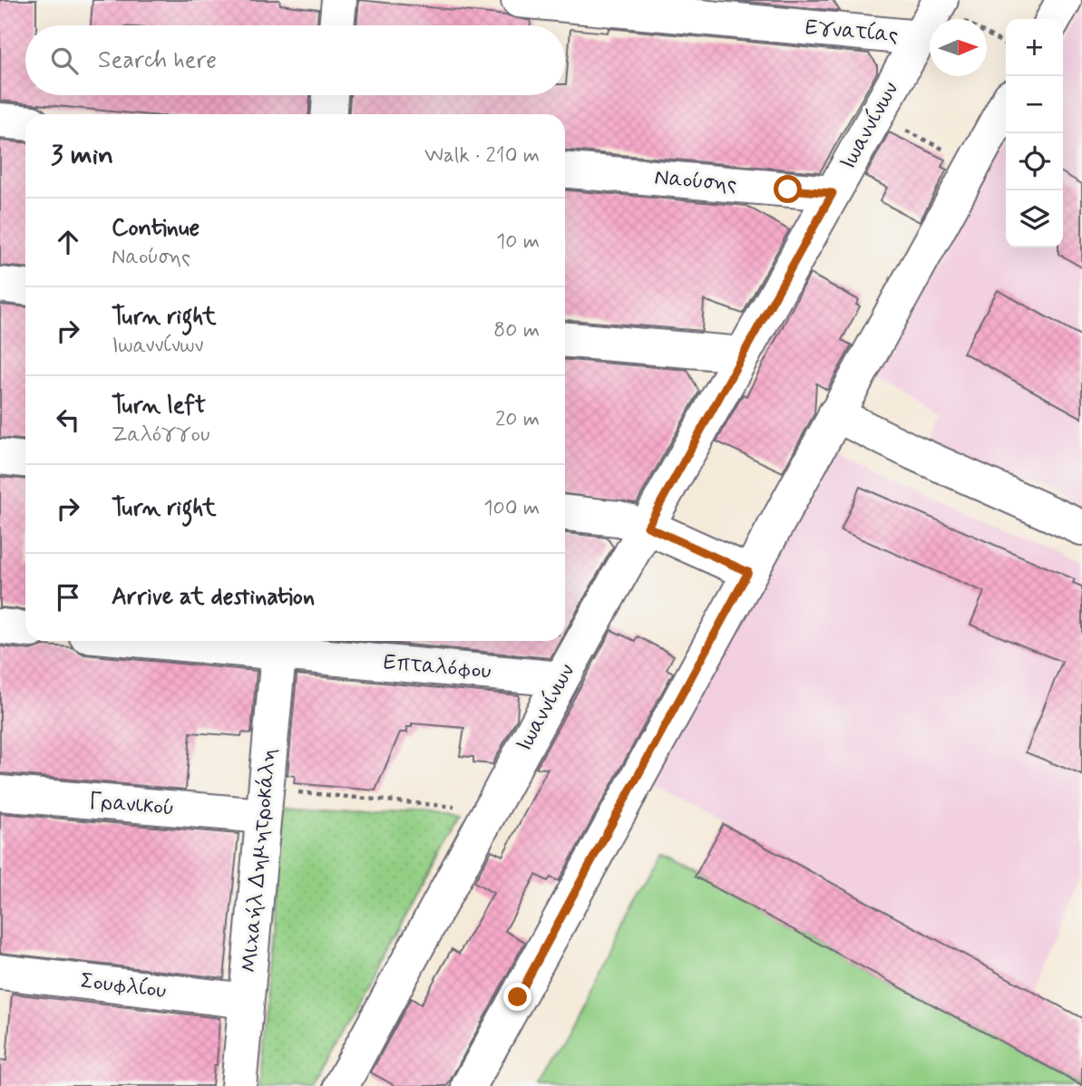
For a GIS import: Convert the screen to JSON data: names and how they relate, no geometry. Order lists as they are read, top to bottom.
{
  "streets": {
    "street": [
      "Εγνατίας",
      "Ιωαννίνων",
      "Ναούσης",
      "Επταλόφου",
      "Γρανικού",
      "Μιχαήλ Δημητροκάλη",
      "Σουφλίου"
    ]
  },
  "crossings": [
    ["Εγνατίας", "Ιωαννίνων"],
    ["Ιωαννίνων", "Ναούσης"],
    ["Ιωαννίνων", "Επταλόφου"],
    ["Επταλόφου", "Μιχαήλ Δημητροκάλη"],
    ["Γρανικού", "Μιχαήλ Δημητροκάλη"],
    ["Μιχαήλ Δημητροκάλη", "Σουφλίου"]
  ],
  "north": "right",
  "page": {
    "map_buttons": ["+", "−"],
    "search": "Search here",
    "heading": ["3 min", "Walk · 210 m"],
    "list": [
      ["Continue", "Ναούσης", "10 m"],
      ["Turn right", "Ιωαννίνων", "80 m"],
      ["Turn left", "Ζαλόγγου", "20 m"],
      ["Turn right", "100 m"],
      "Arrive at destination"
    ]
  }
}
